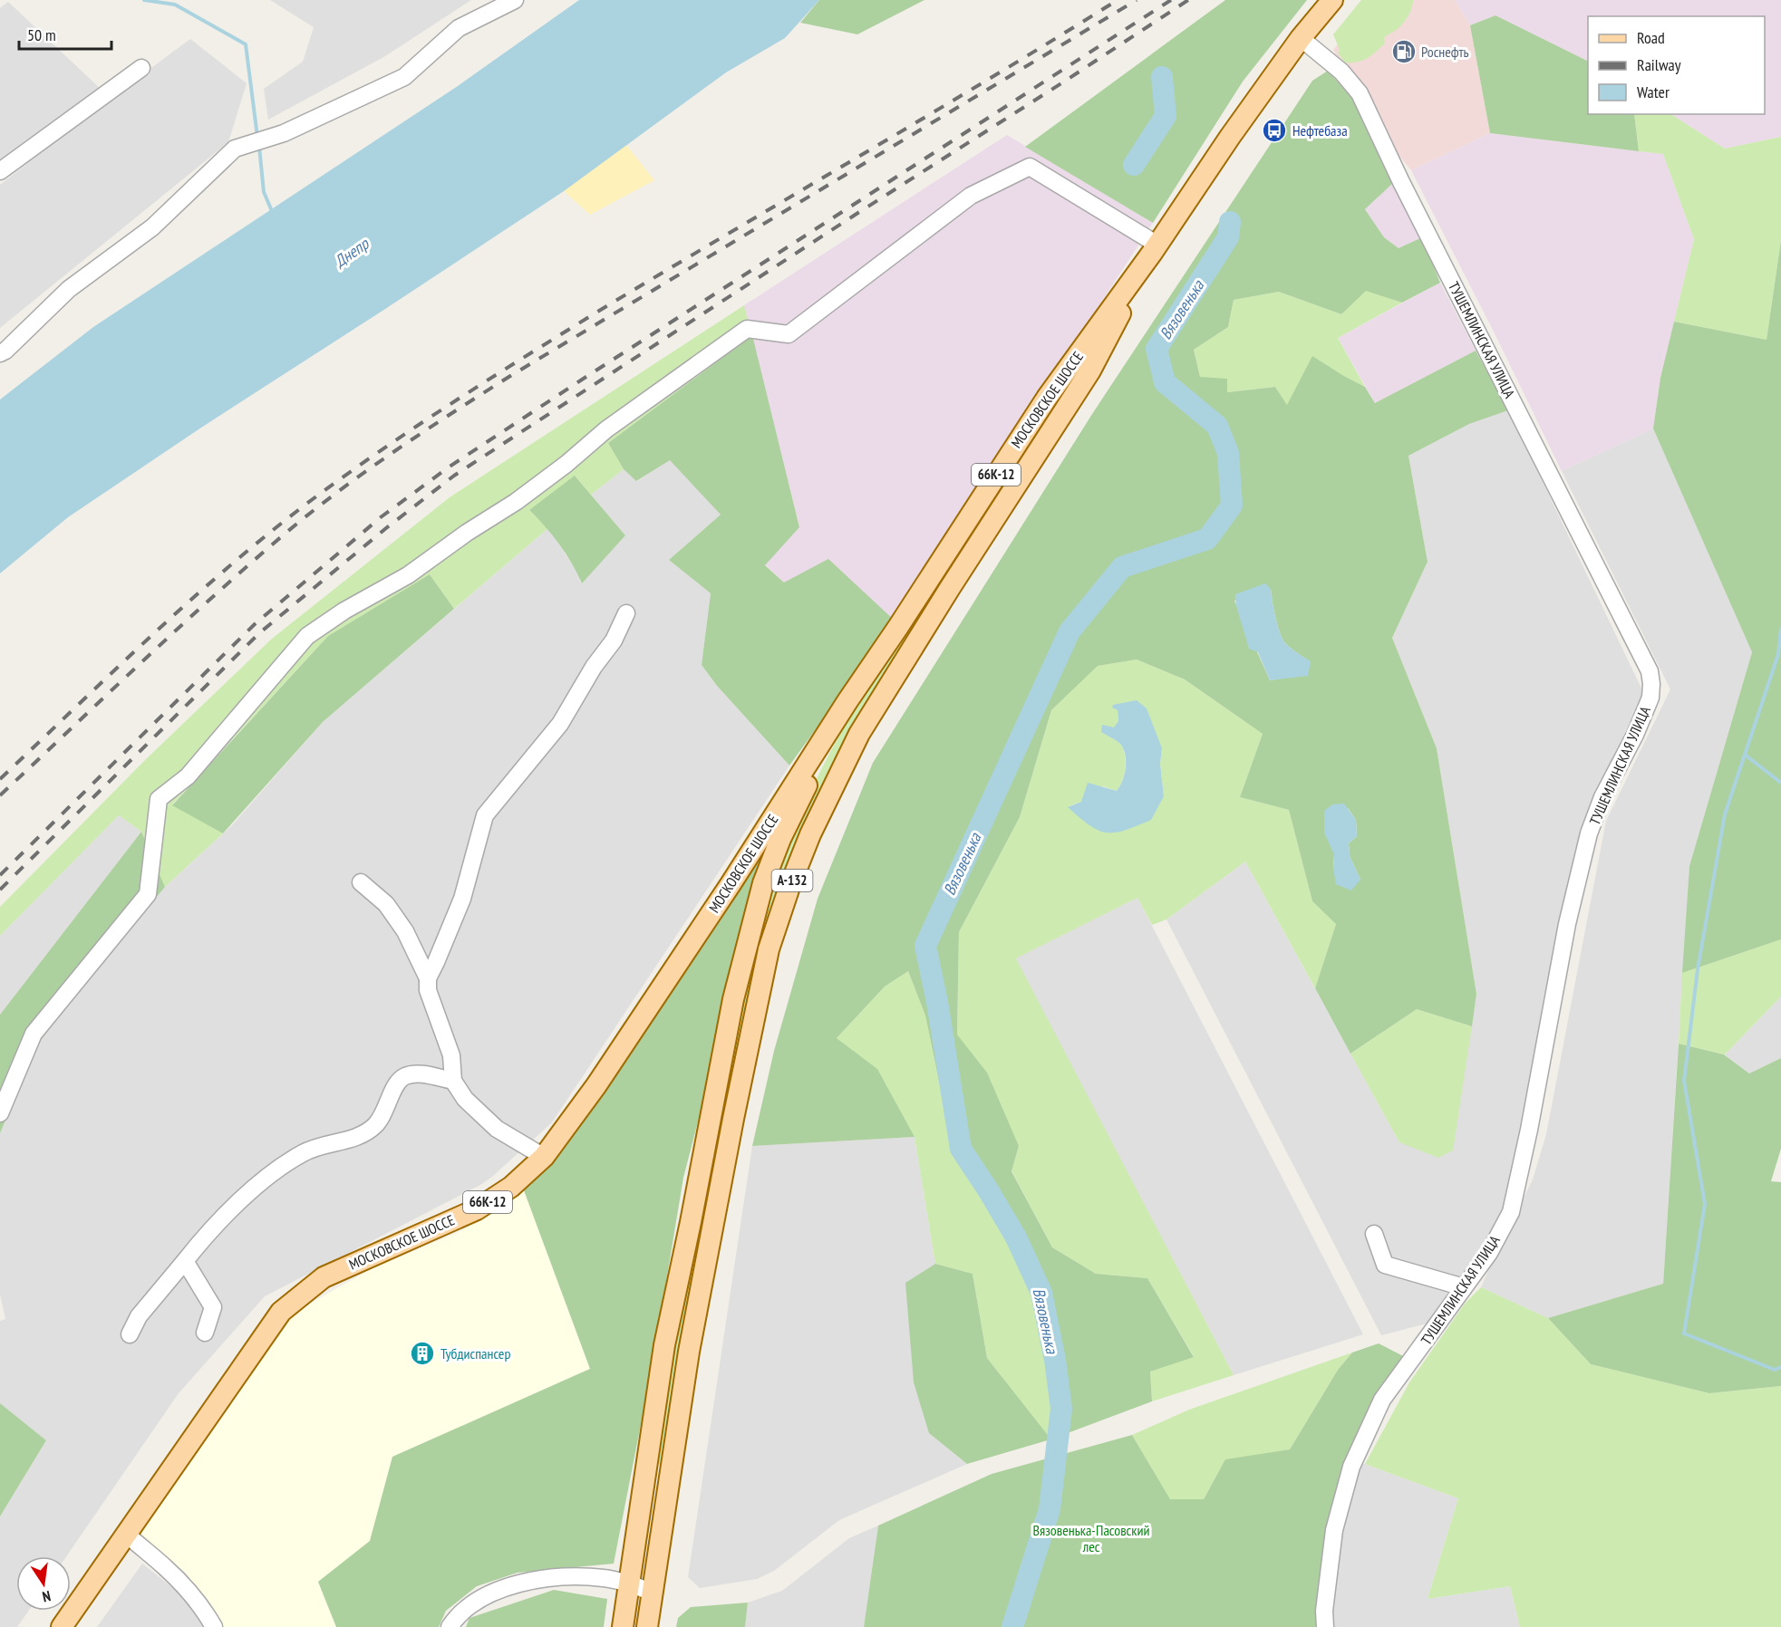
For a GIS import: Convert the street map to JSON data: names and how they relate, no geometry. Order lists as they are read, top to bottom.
{
  "streets": {
    "main road": ["МОСКОВСКОЕ ШОССЕ", "66К-12", "А-132"],
    "street": ["ТУШЕМЛИНСКАЯ УЛИЦА"]
  },
  "crossings": [
    ["ТУШЕМЛИНСКАЯ УЛИЦА", "МОСКОВСКОЕ ШОССЕ"],
    ["МОСКОВСКОЕ ШОССЕ", "А-132"]
  ],
  "water": ["Днепр", "Вязовенька"],
  "parks": ["Вязовенька-Пасовский лес"],
  "places": {
    "fuel station": ["Роснефть"],
    "bus stop": ["Нефтебаза"],
    "building": ["Тубдиспансер"]
  },
  "legend": ["Road", "Railway", "Water"],
  "scale_bar": "50 m",
  "north": "bottom"
}
